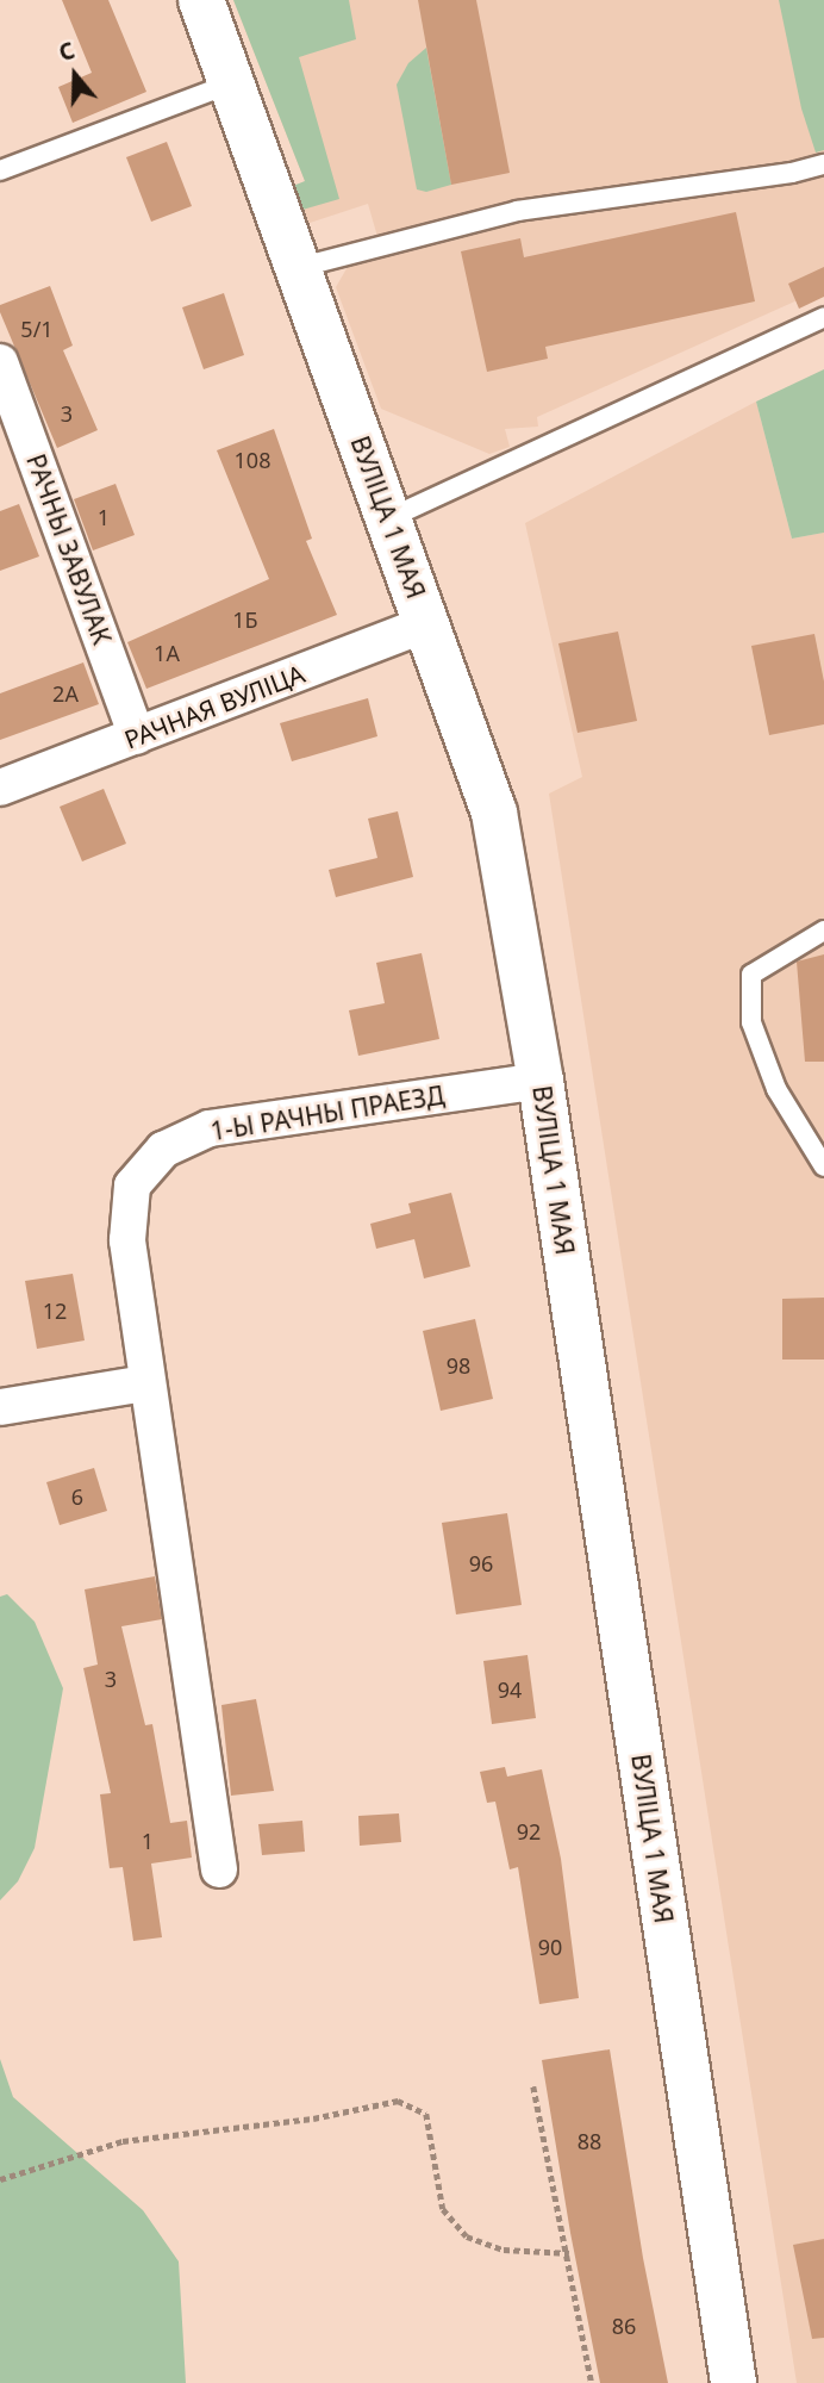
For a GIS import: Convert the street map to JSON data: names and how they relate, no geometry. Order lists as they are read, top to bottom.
{
  "streets": {
    "street": [
      "ВУЛІЦА 1 МАЯ",
      "РАЧНЫ ЗАВУЛАК",
      "РАЧНАЯ ВУЛІЦА",
      "1-Ы РАЧНЫ ПРАЕЗД"
    ]
  },
  "crossings": [
    ["ВУЛІЦА 1 МАЯ", "РАЧНАЯ ВУЛІЦА"],
    ["ВУЛІЦА 1 МАЯ", "1-Ы РАЧНЫ ПРАЕЗД"],
    ["РАЧНЫ ЗАВУЛАК", "РАЧНАЯ ВУЛІЦА"]
  ],
  "house_numbers": [
    "5/1",
    "3",
    "108",
    "1",
    "1Б",
    "1А",
    "2А",
    "12",
    "98",
    "6",
    "96",
    "3",
    "94",
    "92",
    "1",
    "90",
    "88",
    "86"
  ],
  "north": "top"
}
